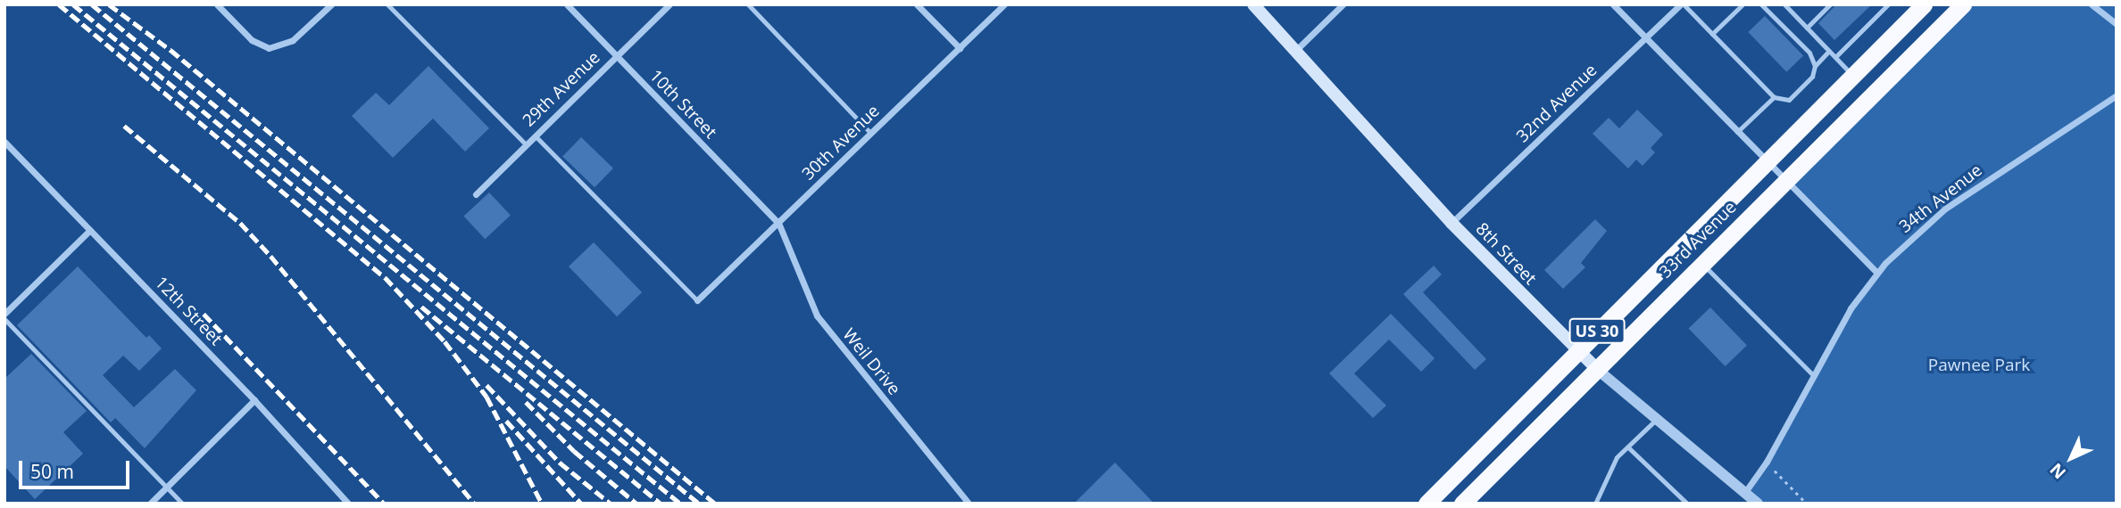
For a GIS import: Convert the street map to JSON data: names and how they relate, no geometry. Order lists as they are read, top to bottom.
{
  "streets": {
    "highway": ["33rd Avenue", "US 30"],
    "main road": ["8th Street"],
    "street": [
      "29th Avenue",
      "32nd Avenue",
      "10th Street",
      "30th Avenue",
      "34th Avenue",
      "12th Street",
      "Weil Drive"
    ]
  },
  "crossings": [
    ["29th Avenue", "10th Street"],
    ["32nd Avenue", "8th Street"],
    ["10th Street", "30th Avenue"],
    ["10th Street", "Weil Drive"],
    ["30th Avenue", "Weil Drive"],
    ["34th Avenue", "8th Street"],
    ["33rd Avenue", "8th Street"]
  ],
  "parks": ["Pawnee Park"],
  "scale_bar": "50 m",
  "north": "bottom left"
}
